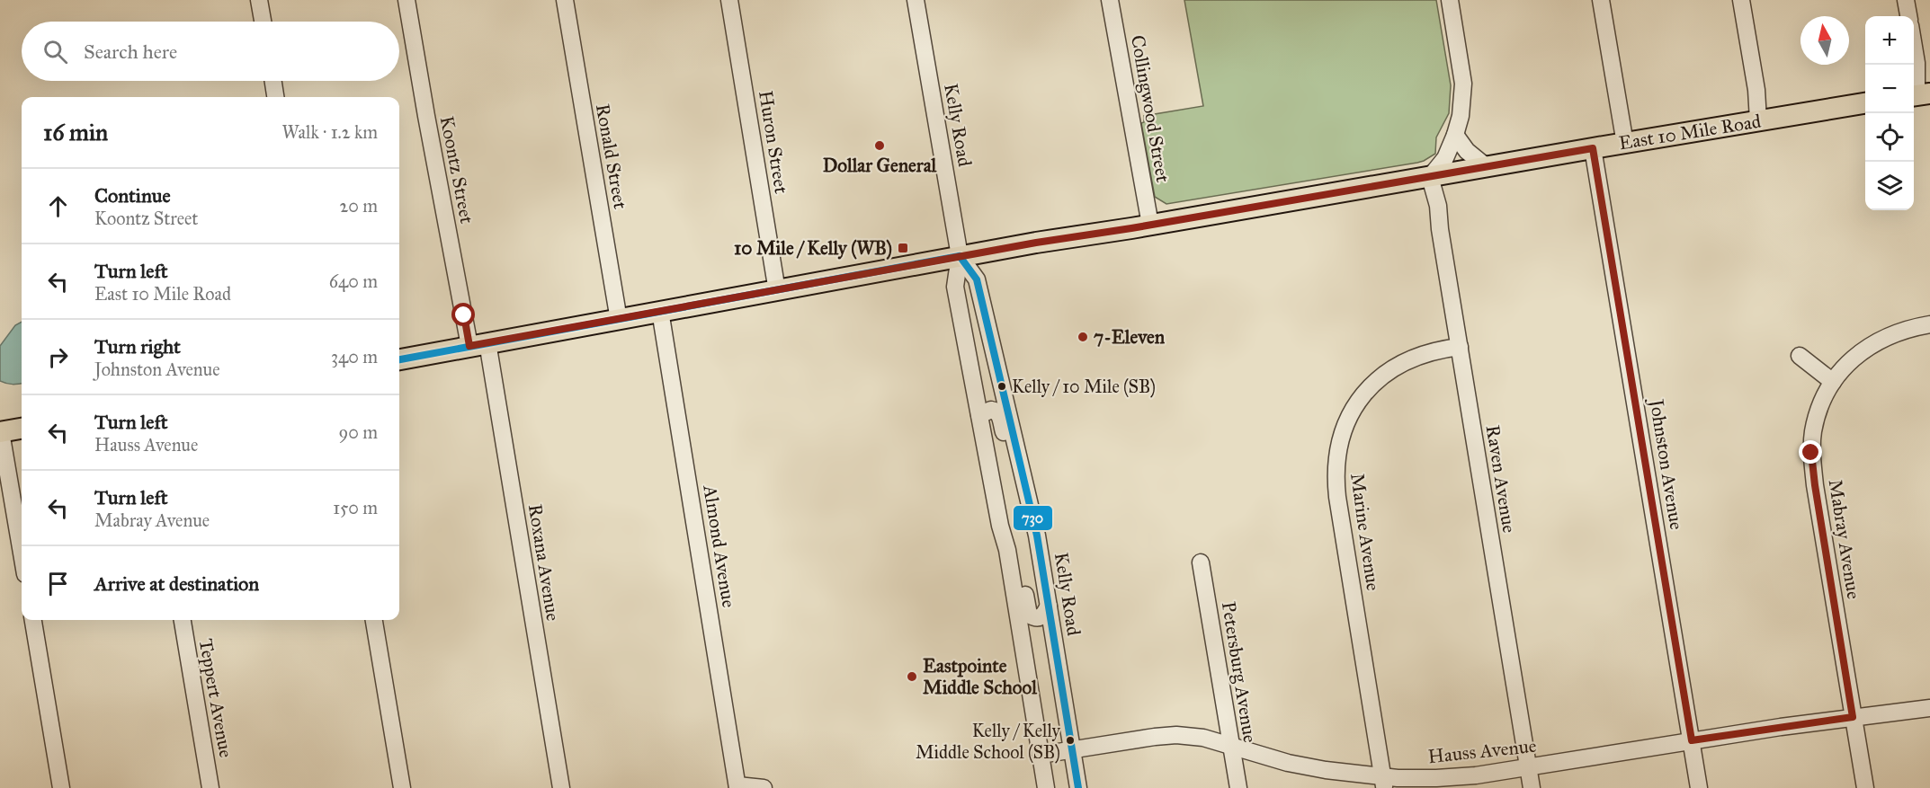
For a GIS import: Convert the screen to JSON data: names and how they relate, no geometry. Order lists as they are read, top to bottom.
{
  "streets": {
    "main road": ["East 10 Mile Road"],
    "street": [
      "Collingwood Street",
      "Kelly Road",
      "Huron Street",
      "Ronald Street",
      "Koontz Street",
      "Johnston Avenue",
      "Raven Avenue",
      "Marine Avenue",
      "Mabray Avenue",
      "Almond Avenue",
      "Roxana Avenue",
      "Petersburg Avenue",
      "Teppert Avenue",
      "Hauss Avenue"
    ]
  },
  "crossings": [
    ["Collingwood Street", "East 10 Mile Road"],
    ["Kelly Road", "East 10 Mile Road"],
    ["Kelly Road", "Hauss Avenue"],
    ["East 10 Mile Road", "Huron Street"],
    ["East 10 Mile Road", "Ronald Street"],
    ["East 10 Mile Road", "Koontz Street"],
    ["East 10 Mile Road", "Johnston Avenue"],
    ["East 10 Mile Road", "Raven Avenue"],
    ["East 10 Mile Road", "Almond Avenue"],
    ["East 10 Mile Road", "Roxana Avenue"],
    ["Koontz Street", "Roxana Avenue"],
    ["Johnston Avenue", "Hauss Avenue"],
    ["Raven Avenue", "Marine Avenue"],
    ["Raven Avenue", "Hauss Avenue"],
    ["Marine Avenue", "Hauss Avenue"],
    ["Mabray Avenue", "Hauss Avenue"],
    ["Petersburg Avenue", "Hauss Avenue"]
  ],
  "places": {
    "other": [
      "Dollar General",
      "7-Eleven",
      "Kelly / 10 Mile (SB)",
      "Eastpointe Middle School",
      "Kelly / Kelly Middle School (SB)"
    ],
    "transit": ["10 Mile / Kelly (WB)"]
  },
  "lines": ["transit line 730"],
  "north": "top",
  "page": {
    "map_buttons": ["+", "−"],
    "search": "Search here",
    "heading": ["16 min", "Walk · 1.2 km"],
    "list": [
      ["Continue", "Koontz Street", "20 m"],
      ["Turn left", "East 10 Mile Road", "640 m"],
      ["Turn right", "Johnston Avenue", "340 m"],
      ["Turn left", "Hauss Avenue", "90 m"],
      ["Turn left", "Mabray Avenue", "150 m"],
      "Arrive at destination"
    ]
  }
}
